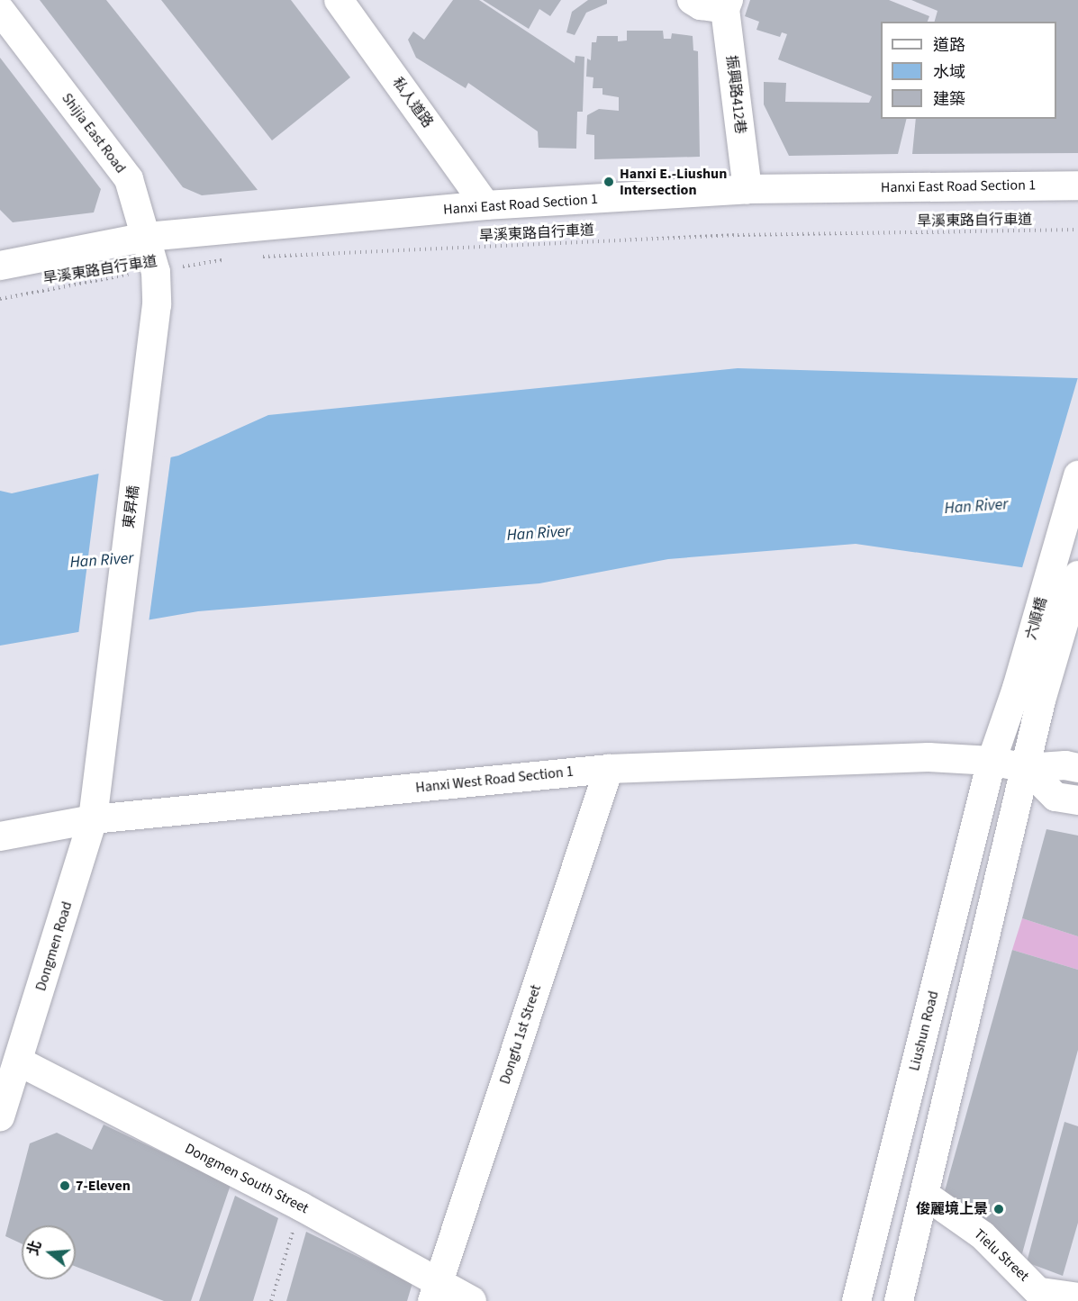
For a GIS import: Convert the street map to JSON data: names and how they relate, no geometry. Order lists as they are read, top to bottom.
{
  "streets": {
    "street": [
      "振興路412巷",
      "私人道路",
      "Shijia East Road",
      "Hanxi East Road Section 1",
      "東昇橋",
      "六順橋",
      "Hanxi West Road Section 1",
      "Dongmen Road",
      "Liushun Road",
      "Dongfu 1st Street",
      "Dongmen South Street",
      "Tielu Street"
    ],
    "path": ["旱溪東路自行車道"]
  },
  "crossings": [
    ["振興路412巷", "Hanxi East Road Section 1"],
    ["私人道路", "Hanxi East Road Section 1"],
    ["Shijia East Road", "Hanxi East Road Section 1"],
    ["Shijia East Road", "旱溪東路自行車道"],
    ["Shijia East Road", "東昇橋"],
    ["東昇橋", "Dongmen Road"],
    ["六順橋", "Hanxi West Road Section 1"],
    ["六順橋", "Liushun Road"],
    ["Hanxi West Road Section 1", "Dongmen Road"],
    ["Hanxi West Road Section 1", "Liushun Road"],
    ["Hanxi West Road Section 1", "Dongfu 1st Street"],
    ["Dongmen Road", "Dongmen South Street"],
    ["Dongfu 1st Street", "Dongmen South Street"]
  ],
  "water": ["Han River"],
  "places": ["Hanxi E.-Liushun Intersection", "7-Eleven", "俊麗境上景"],
  "legend": ["道路", "水域", "建築"],
  "north": "left"
}
